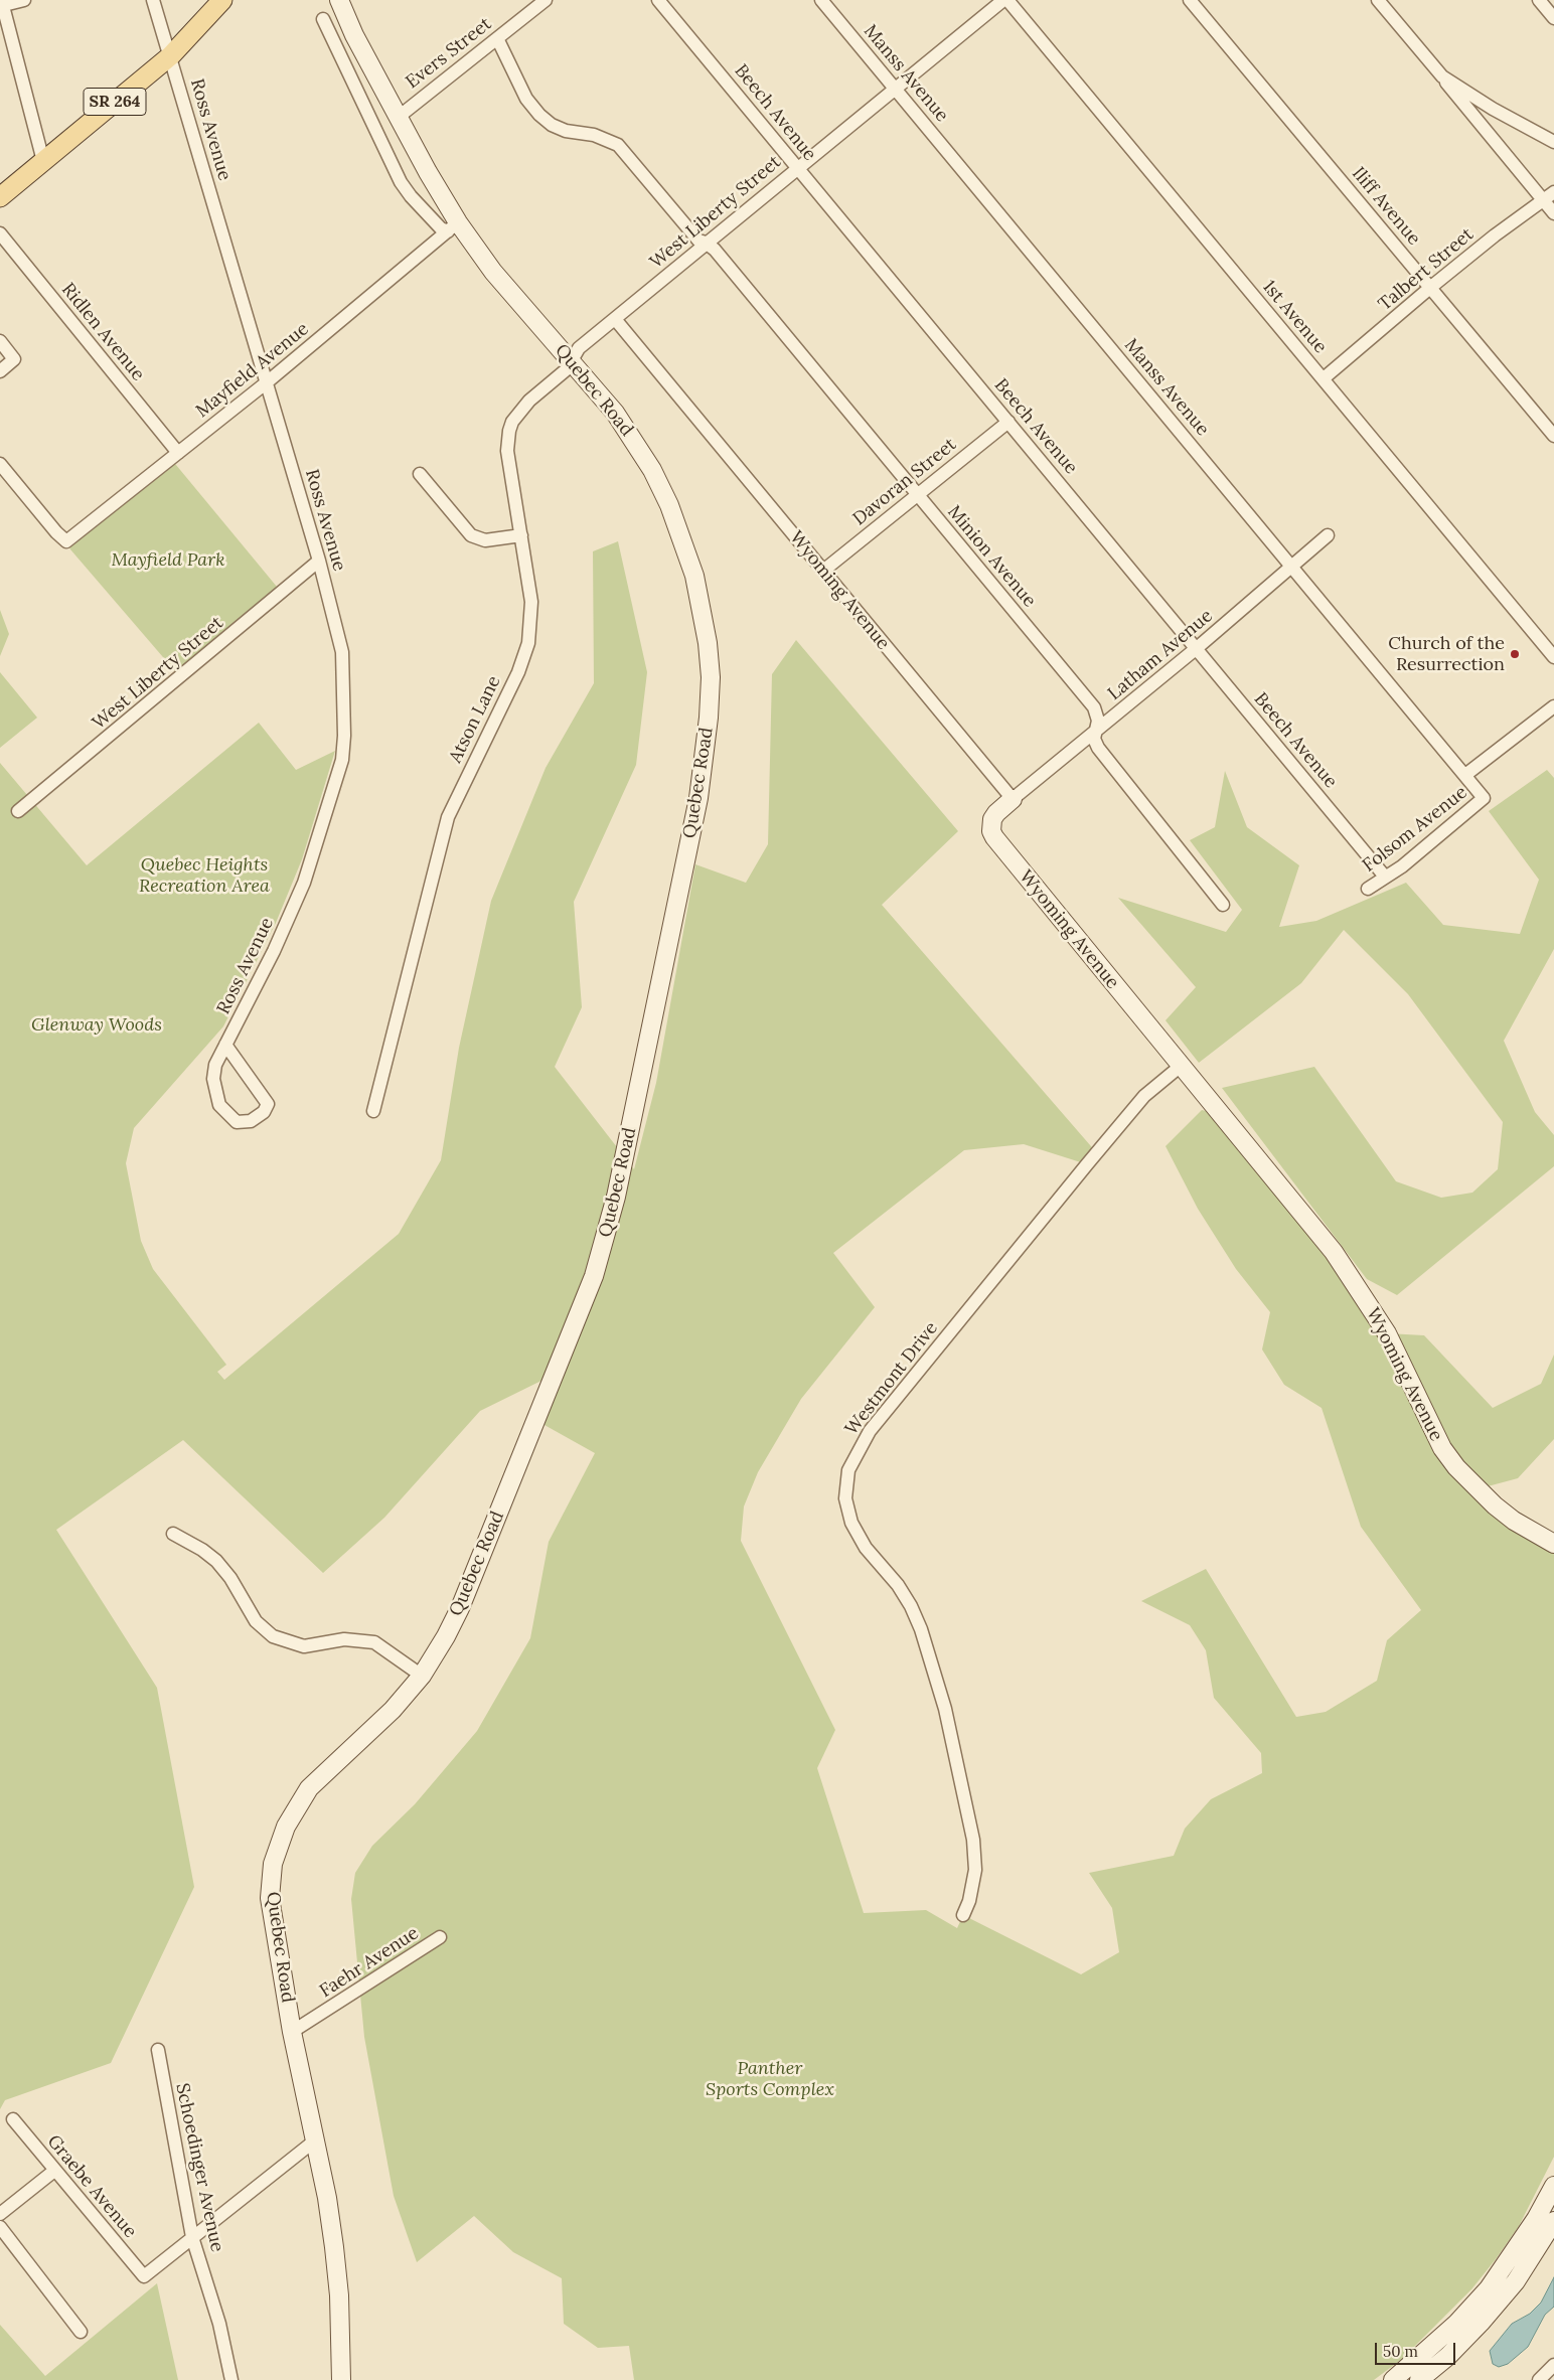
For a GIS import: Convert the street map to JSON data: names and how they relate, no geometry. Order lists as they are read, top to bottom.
{
  "streets": {
    "main road": ["SR 264"],
    "street": [
      "Evers Street",
      "Manss Avenue",
      "Beech Avenue",
      "Ross Avenue",
      "Iliff Avenue",
      "West Liberty Street",
      "Talbert Street",
      "1st Avenue",
      "Ridlen Avenue",
      "Mayfield Avenue",
      "Quebec Road",
      "Davoran Street",
      "Minion Avenue",
      "Wyoming Avenue",
      "Latham Avenue",
      "Atson Lane",
      "Folsom Avenue",
      "Westmont Drive",
      "Faehr Avenue",
      "Schoedinger Avenue",
      "Graebe Avenue"
    ]
  },
  "crossings": [
    ["Evers Street", "Quebec Road"],
    ["Evers Street", "Minion Avenue"],
    ["Manss Avenue", "West Liberty Street"],
    ["Manss Avenue", "Latham Avenue"],
    ["Manss Avenue", "Folsom Avenue"],
    ["SR 264", "Ross Avenue"],
    ["Beech Avenue", "West Liberty Street"],
    ["Beech Avenue", "Davoran Street"],
    ["Beech Avenue", "Latham Avenue"],
    ["Beech Avenue", "Folsom Avenue"],
    ["Ross Avenue", "West Liberty Street"],
    ["Ross Avenue", "Mayfield Avenue"],
    ["Iliff Avenue", "Talbert Street"],
    ["West Liberty Street", "1st Avenue"],
    ["West Liberty Street", "Quebec Road"],
    ["West Liberty Street", "Minion Avenue"],
    ["West Liberty Street", "Wyoming Avenue"],
    ["West Liberty Street", "Atson Lane"],
    ["Talbert Street", "1st Avenue"],
    ["Ridlen Avenue", "Mayfield Avenue"],
    ["Mayfield Avenue", "Quebec Road"],
    ["Quebec Road", "Atson Lane"],
    ["Quebec Road", "Faehr Avenue"],
    ["Davoran Street", "Minion Avenue"],
    ["Davoran Street", "Wyoming Avenue"],
    ["Minion Avenue", "Latham Avenue"],
    ["Wyoming Avenue", "Latham Avenue"],
    ["Wyoming Avenue", "Westmont Drive"],
    ["Schoedinger Avenue", "Graebe Avenue"]
  ],
  "parks": [
    "Mayfield Park",
    "Quebec Heights Recreation Area",
    "Glenway Woods",
    "Panther Sports Complex"
  ],
  "places": ["Church of the Resurrection"],
  "scale_bar": "50 m"
}
